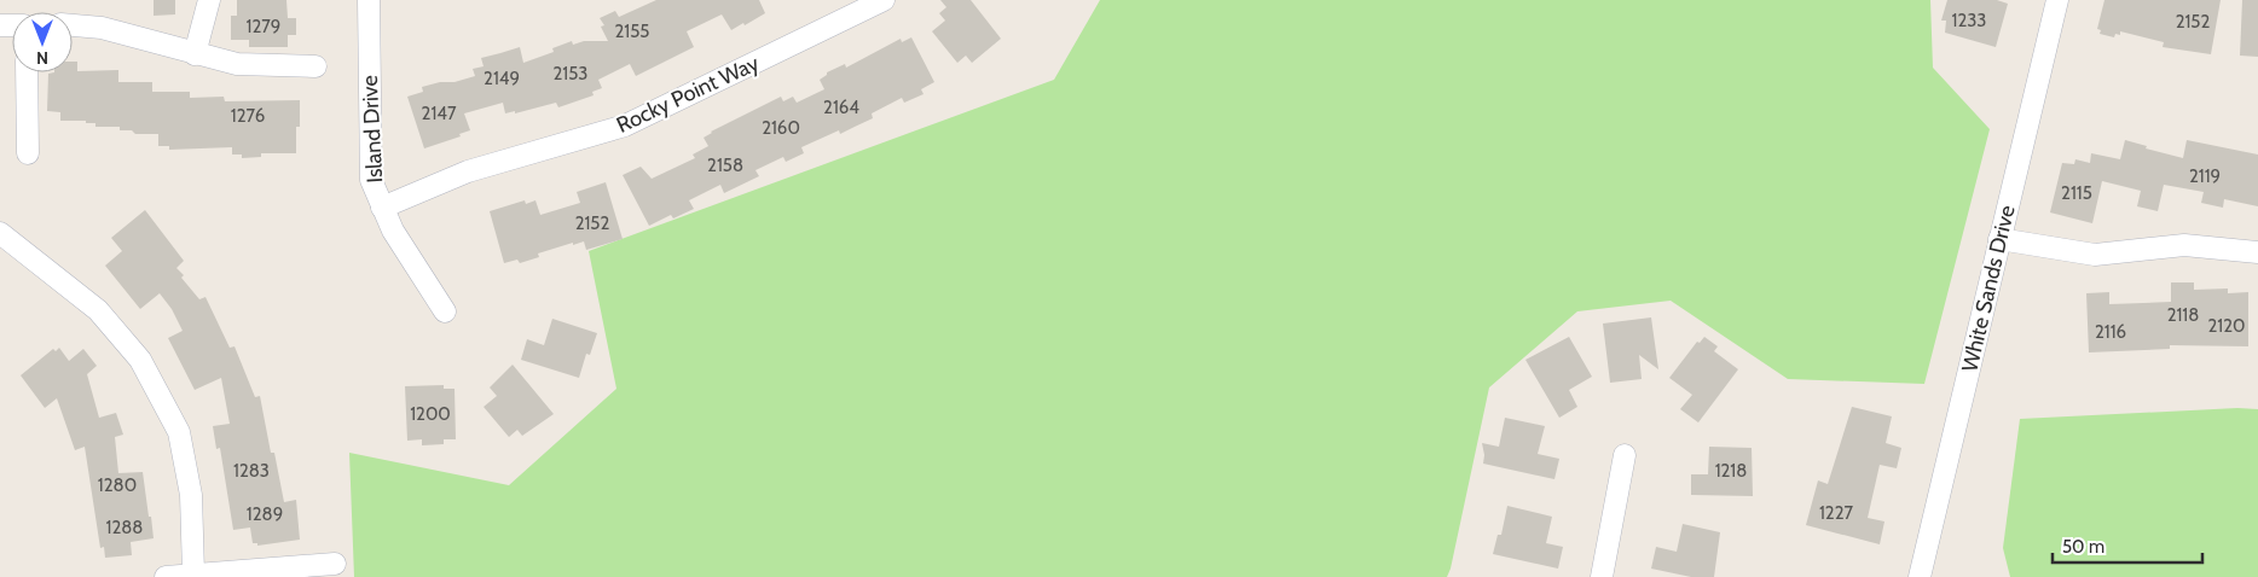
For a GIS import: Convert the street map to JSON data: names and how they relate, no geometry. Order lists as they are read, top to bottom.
{
  "streets": {
    "street": ["Rocky Point Way", "Island Drive", "White Sands Drive"]
  },
  "crossings": [
    ["Rocky Point Way", "Island Drive"]
  ],
  "house_numbers": [
    "1233",
    "2152",
    "1279",
    "2155",
    "2153",
    "2149",
    "2164",
    "2147",
    "1276",
    "2160",
    "2158",
    "2119",
    "2115",
    "2152",
    "2118",
    "2120",
    "2116",
    "1200",
    "1283",
    "1218",
    "1280",
    "1227",
    "1289",
    "1288"
  ],
  "scale_bar": "50 m",
  "north": "bottom"
}
